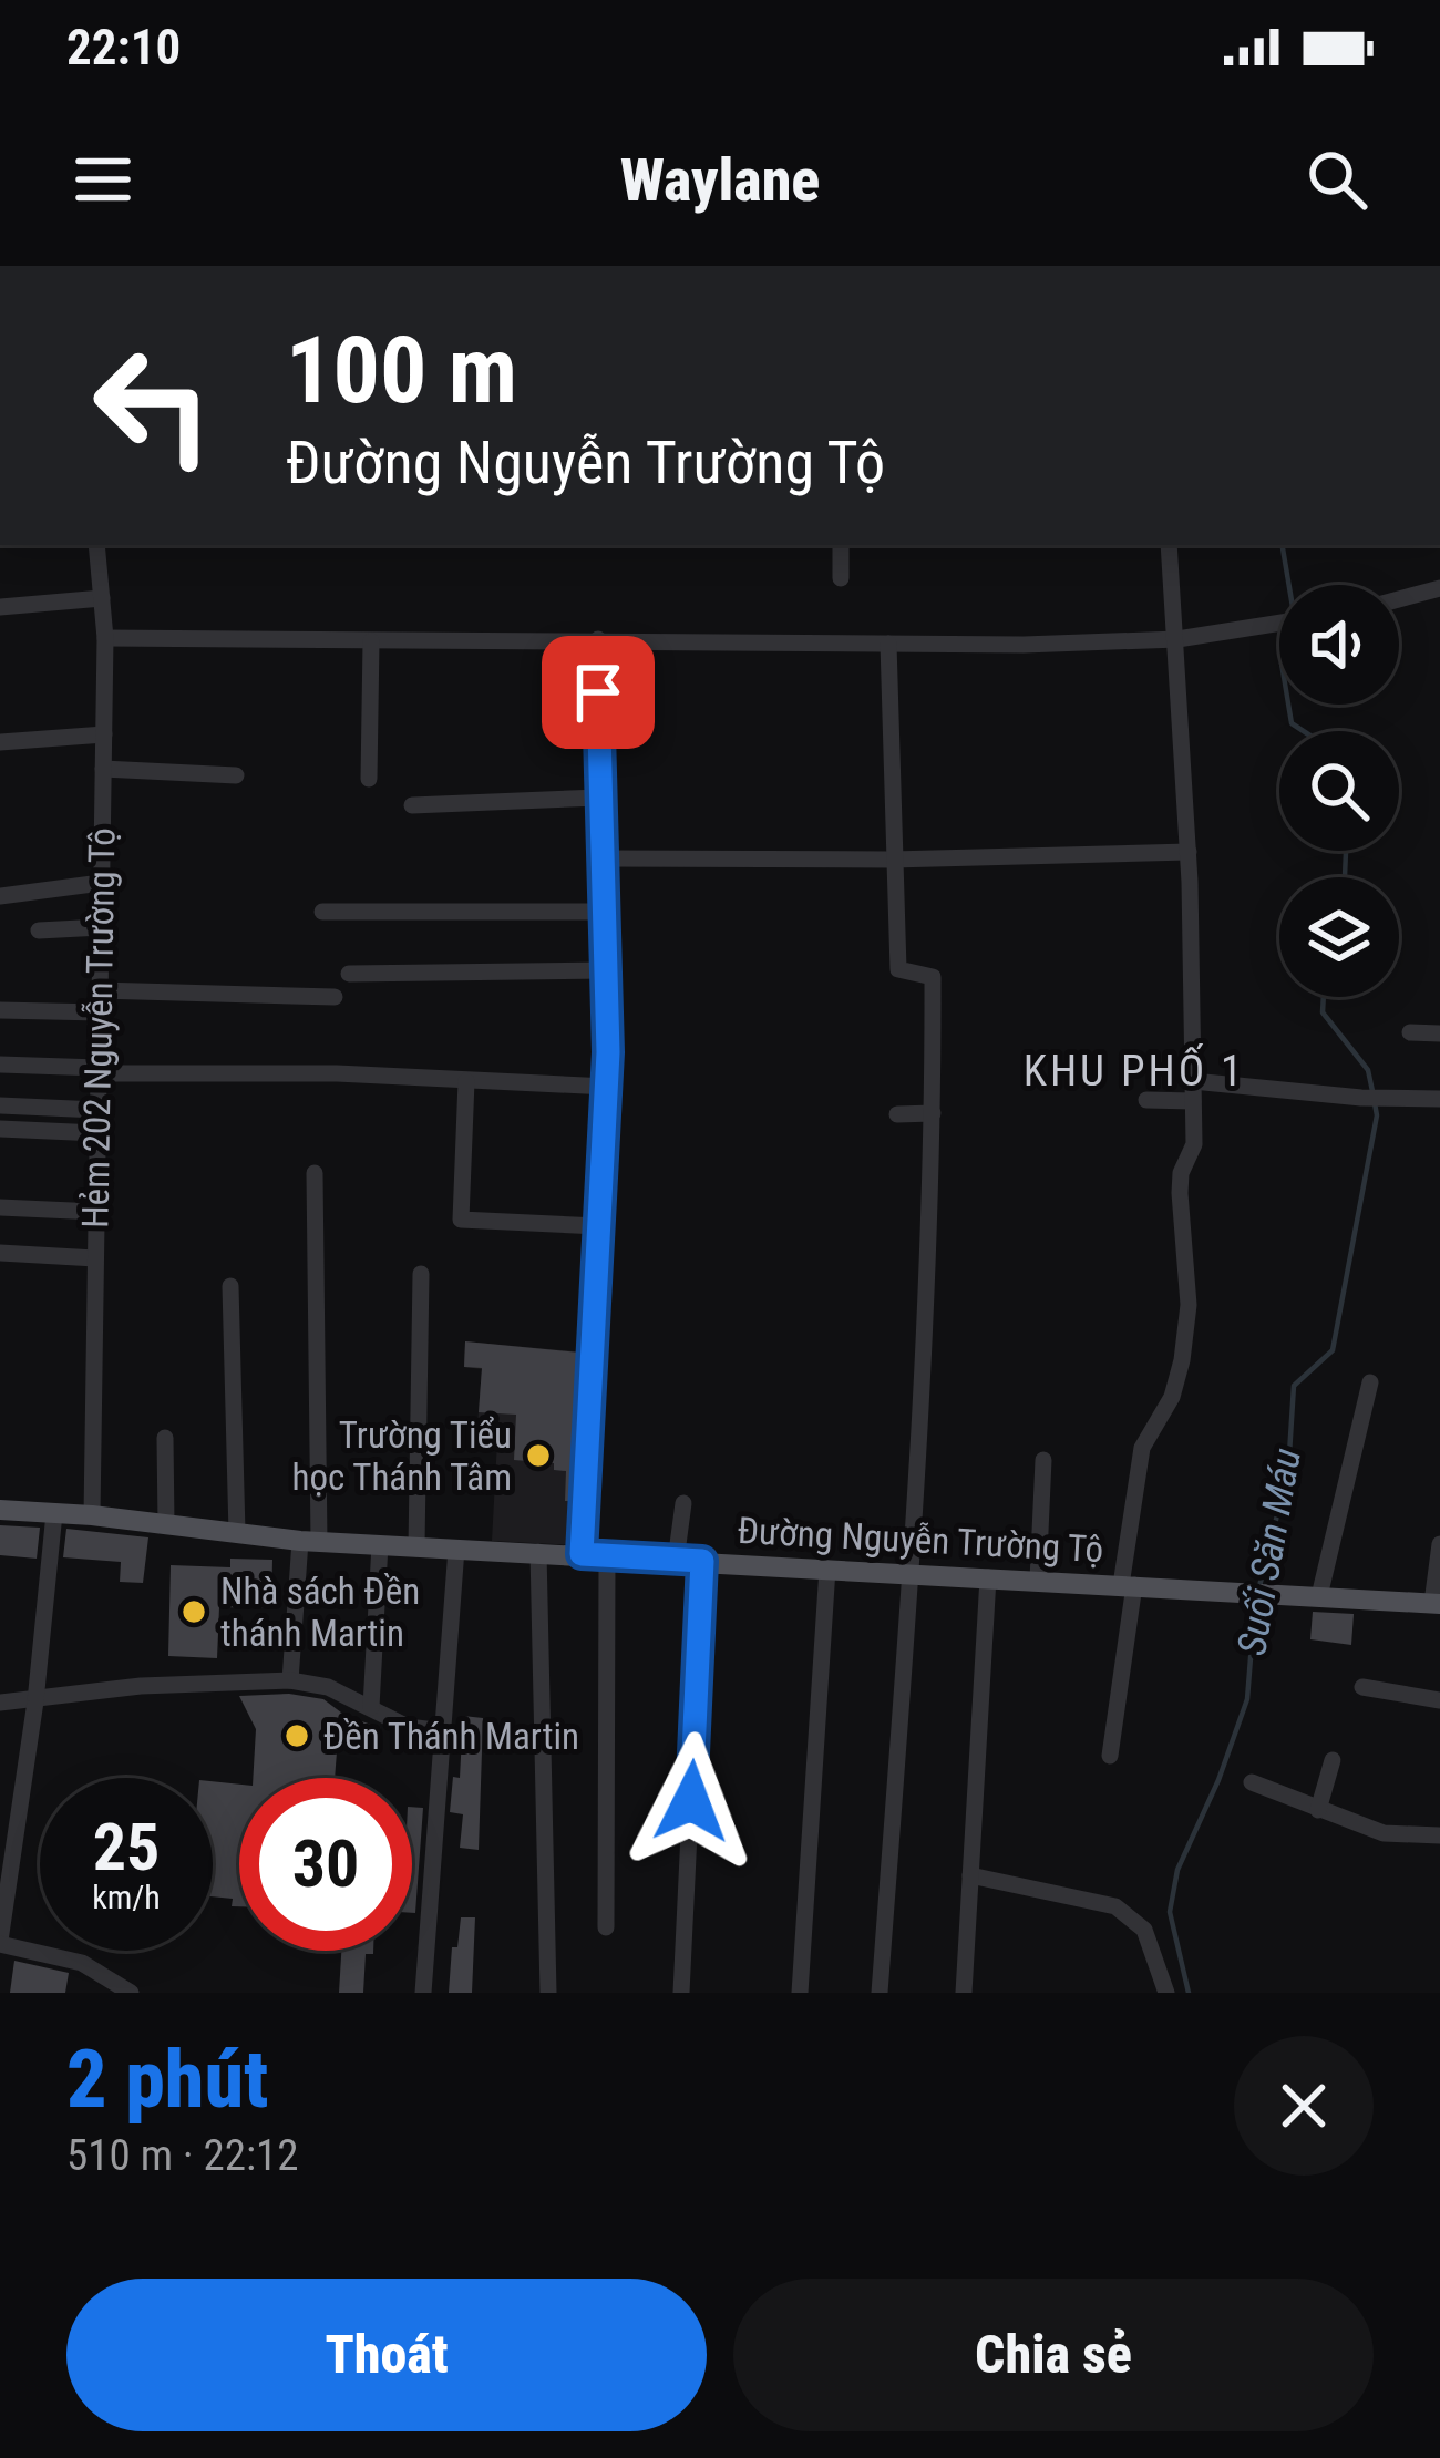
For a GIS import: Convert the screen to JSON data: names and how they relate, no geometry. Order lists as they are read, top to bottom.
{
  "streets": {
    "main road": ["Đường Nguyễn Trường Tộ"],
    "street": ["Hẻm 202 Nguyễn Trường Tộ"]
  },
  "crossings": [
    ["Hẻm 202 Nguyễn Trường Tộ", "Đường Nguyễn Trường Tộ"]
  ],
  "districts": ["KHU PHỐ 1"],
  "water": ["Suối Săn Máu"],
  "places": ["Trường Tiểu học Thánh Tâm", "Nhà sách Đền thánh Martin", "Đền Thánh Martin"],
  "page": {
    "status": "22:10",
    "header": "Waylane",
    "turn": ["100 m", "Đường Nguyễn Trường Tộ"],
    "speed": "25 km/h",
    "limit": "30",
    "heading": ["2 phút", "510 m · 22:12"],
    "buttons": ["Thoát", "Chia sẻ"]
  }
}
